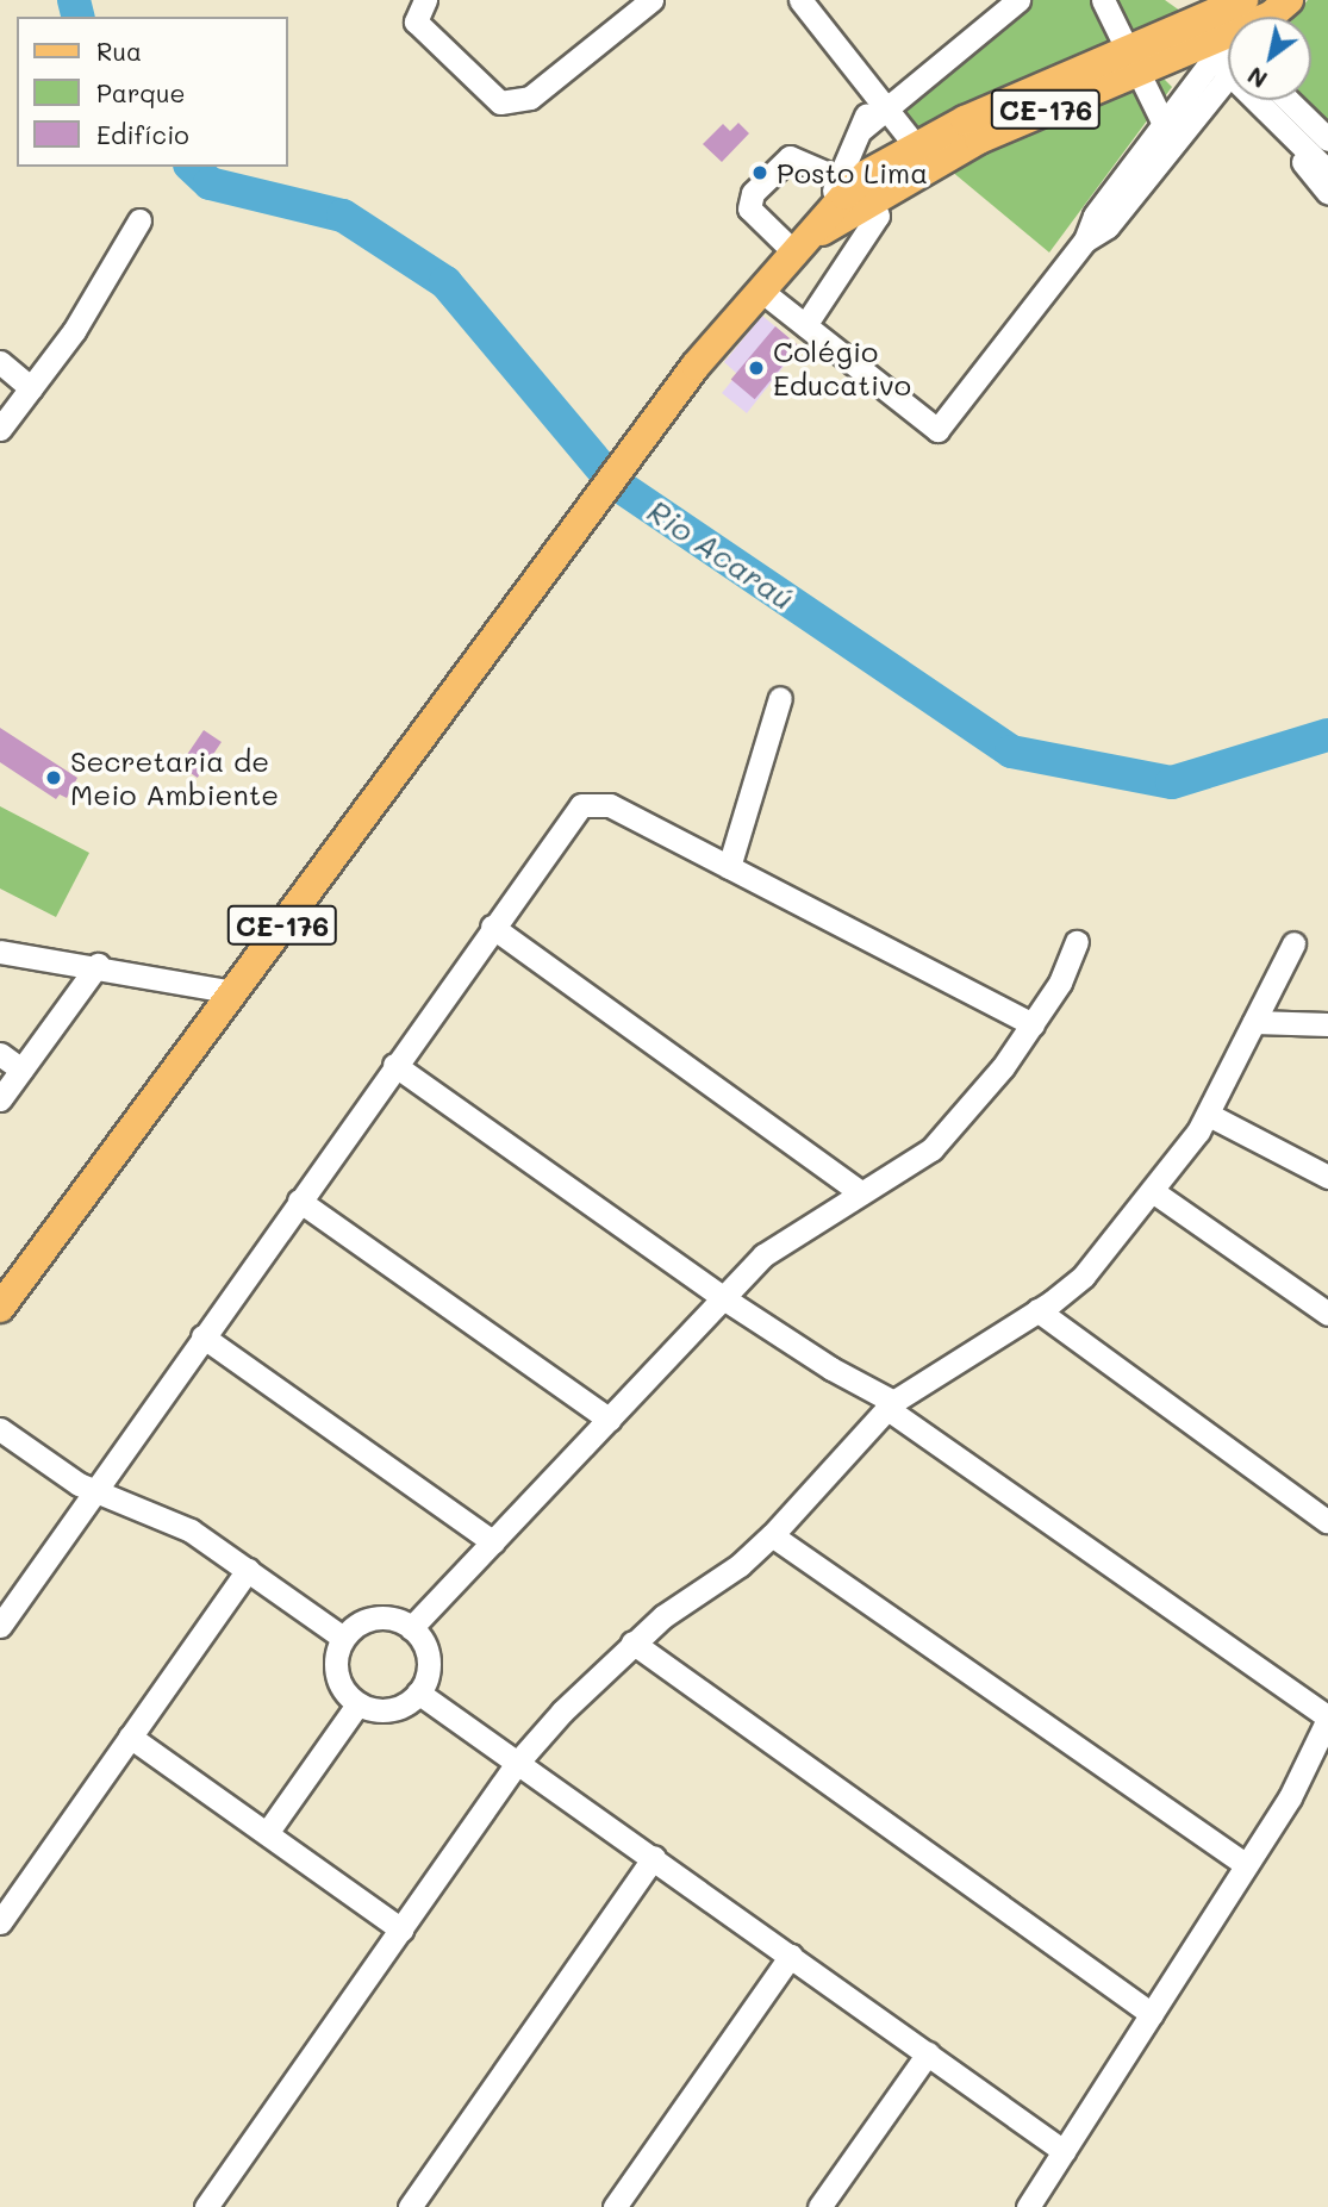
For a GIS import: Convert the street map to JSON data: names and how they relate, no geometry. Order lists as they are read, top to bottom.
{
  "streets": {
    "main road": ["CE-176"]
  },
  "water": ["Rio Acaraú"],
  "places": ["Posto Lima", "Colégio Educativo", "Secretaria de Meio Ambiente"],
  "legend": ["Rua", "Parque", "Edifício"],
  "north": "bottom left"
}
